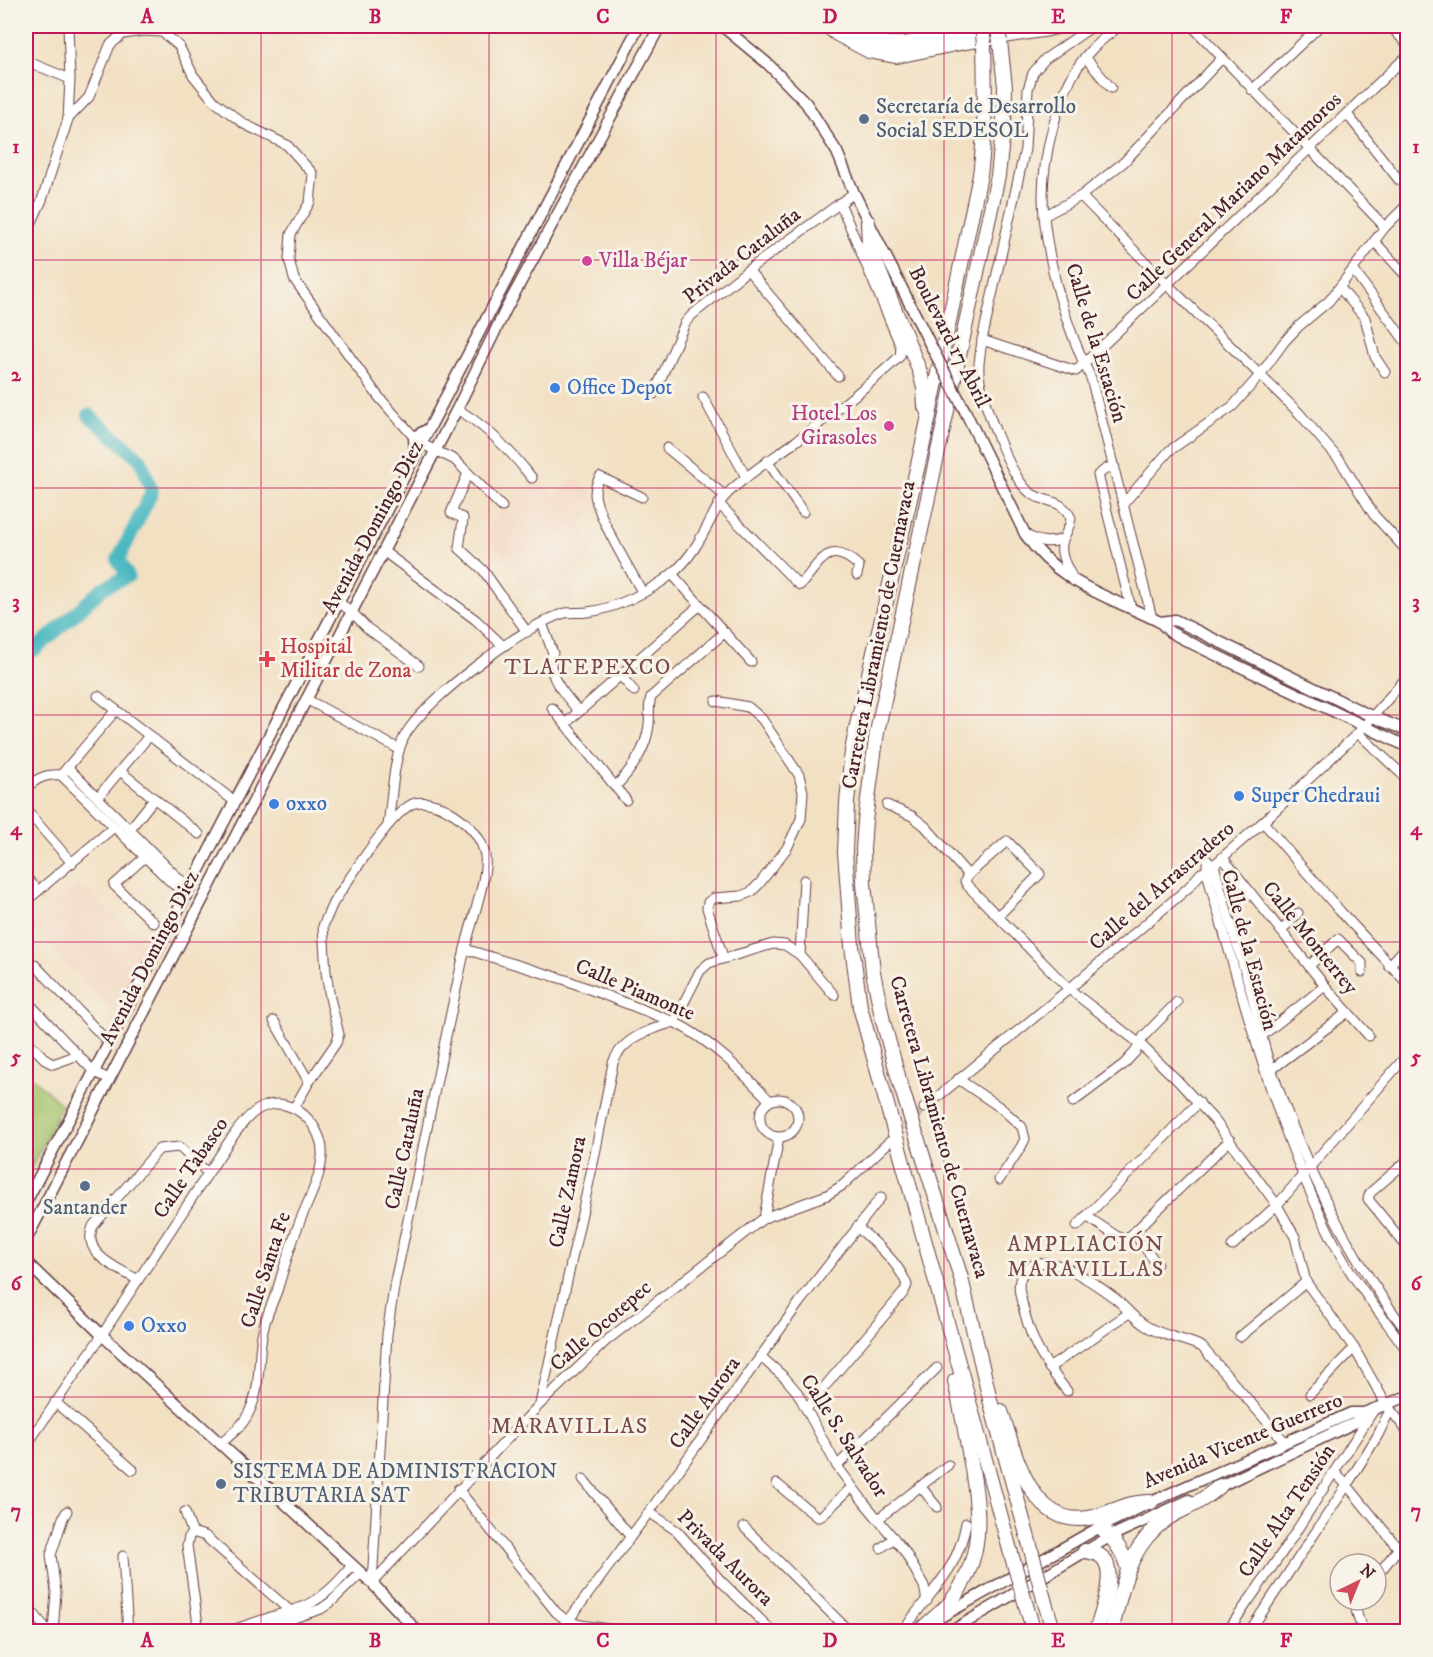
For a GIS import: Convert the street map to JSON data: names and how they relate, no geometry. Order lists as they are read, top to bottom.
{
  "streets": {
    "highway": ["Carretera Libramiento de Cuernavaca"],
    "main road": ["Boulevard 17 Abril", "Avenida Domingo Diez", "Avenida Vicente Guerrero"],
    "street": [
      "Calle General Mariano Matamoros",
      "Privada Cataluña",
      "Calle de la Estación",
      "Calle del Arrastradero",
      "Calle Monterrey",
      "Calle Piamonte",
      "Calle Cataluña",
      "Calle Tabasco",
      "Calle Zamora",
      "Calle Santa Fe",
      "Calle Ocotepec",
      "Calle Aurora",
      "Calle S. Salvador",
      "Calle Alta Tensión",
      "Privada Aurora"
    ]
  },
  "crossings": [
    ["Calle General Mariano Matamoros", "Calle de la Estación"],
    ["Privada Cataluña", "Boulevard 17 Abril"],
    ["Boulevard 17 Abril", "Calle de la Estación"],
    ["Calle de la Estación", "Calle del Arrastradero"],
    ["Calle del Arrastradero", "Calle Monterrey"],
    ["Calle Piamonte", "Calle Cataluña"],
    ["Calle Piamonte", "Calle Zamora"],
    ["Calle Cataluña", "Calle Ocotepec"],
    ["Calle Tabasco", "Calle Santa Fe"],
    ["Calle Zamora", "Calle Ocotepec"],
    ["Calle Aurora", "Calle S. Salvador"],
    ["Calle Aurora", "Privada Aurora"]
  ],
  "districts": ["TLATEPEXCO", "AMPLIACIÓN MARAVILLAS", "MARAVILLAS"],
  "places": {
    "other": [
      "Secretaría de Desarrollo Social SEDESOL",
      "Villa Béjar",
      "Office Depot",
      "Hotel Los Girasoles",
      "Super Chedraui",
      "oxxo",
      "Santander",
      "Oxxo",
      "SISTEMA DE ADMINISTRACION TRIBUTARIA SAT"
    ],
    "health": ["Hospital Militar de Zona"]
  },
  "north": "top right",
  "grid": {
    "columns": [
      "A",
      "B",
      "C",
      "D",
      "E",
      "F"
    ],
    "rows": [
      "1",
      "2",
      "3",
      "4",
      "5",
      "6",
      "7"
    ]
  }
}
